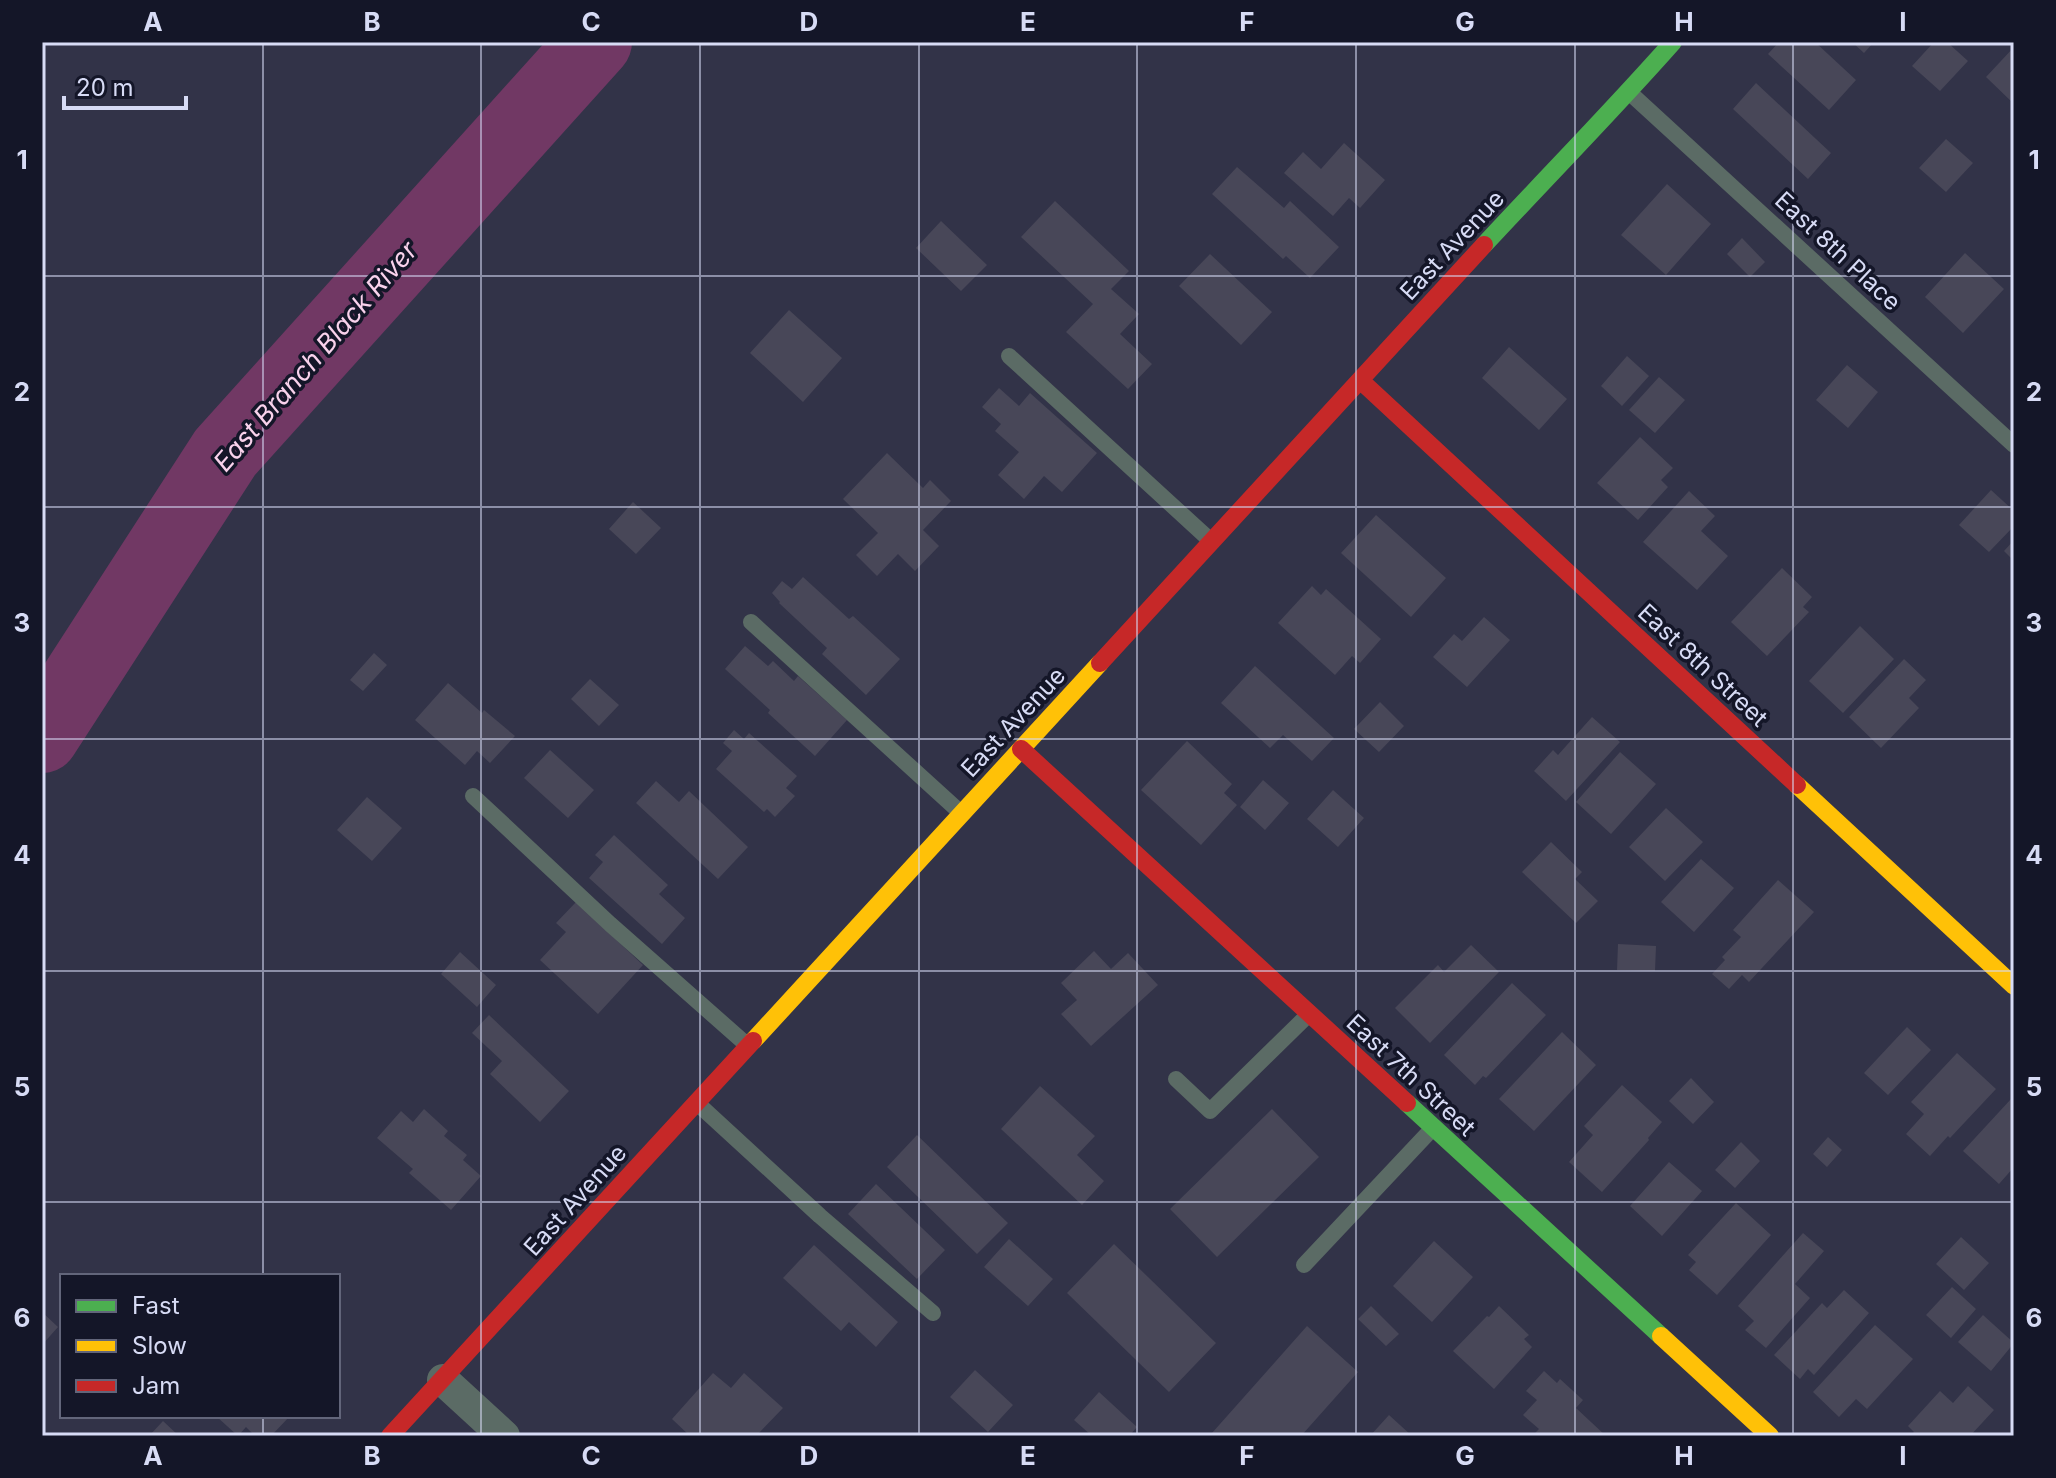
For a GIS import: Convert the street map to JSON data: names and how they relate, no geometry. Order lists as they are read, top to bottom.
{
  "streets": {
    "street": ["East Avenue", "East 8th Street", "East 7th Street"],
    "lane": ["East 8th Place"]
  },
  "crossings": [
    ["East Avenue", "East 8th Place"],
    ["East Avenue", "East 8th Street"],
    ["East Avenue", "East 7th Street"]
  ],
  "water": ["East Branch Black River"],
  "legend": ["Fast", "Slow", "Jam"],
  "scale_bar": "20 m",
  "grid": {
    "columns": [
      "A",
      "B",
      "C",
      "D",
      "E",
      "F",
      "G",
      "H",
      "I"
    ],
    "rows": [
      "1",
      "2",
      "3",
      "4",
      "5",
      "6"
    ]
  }
}
